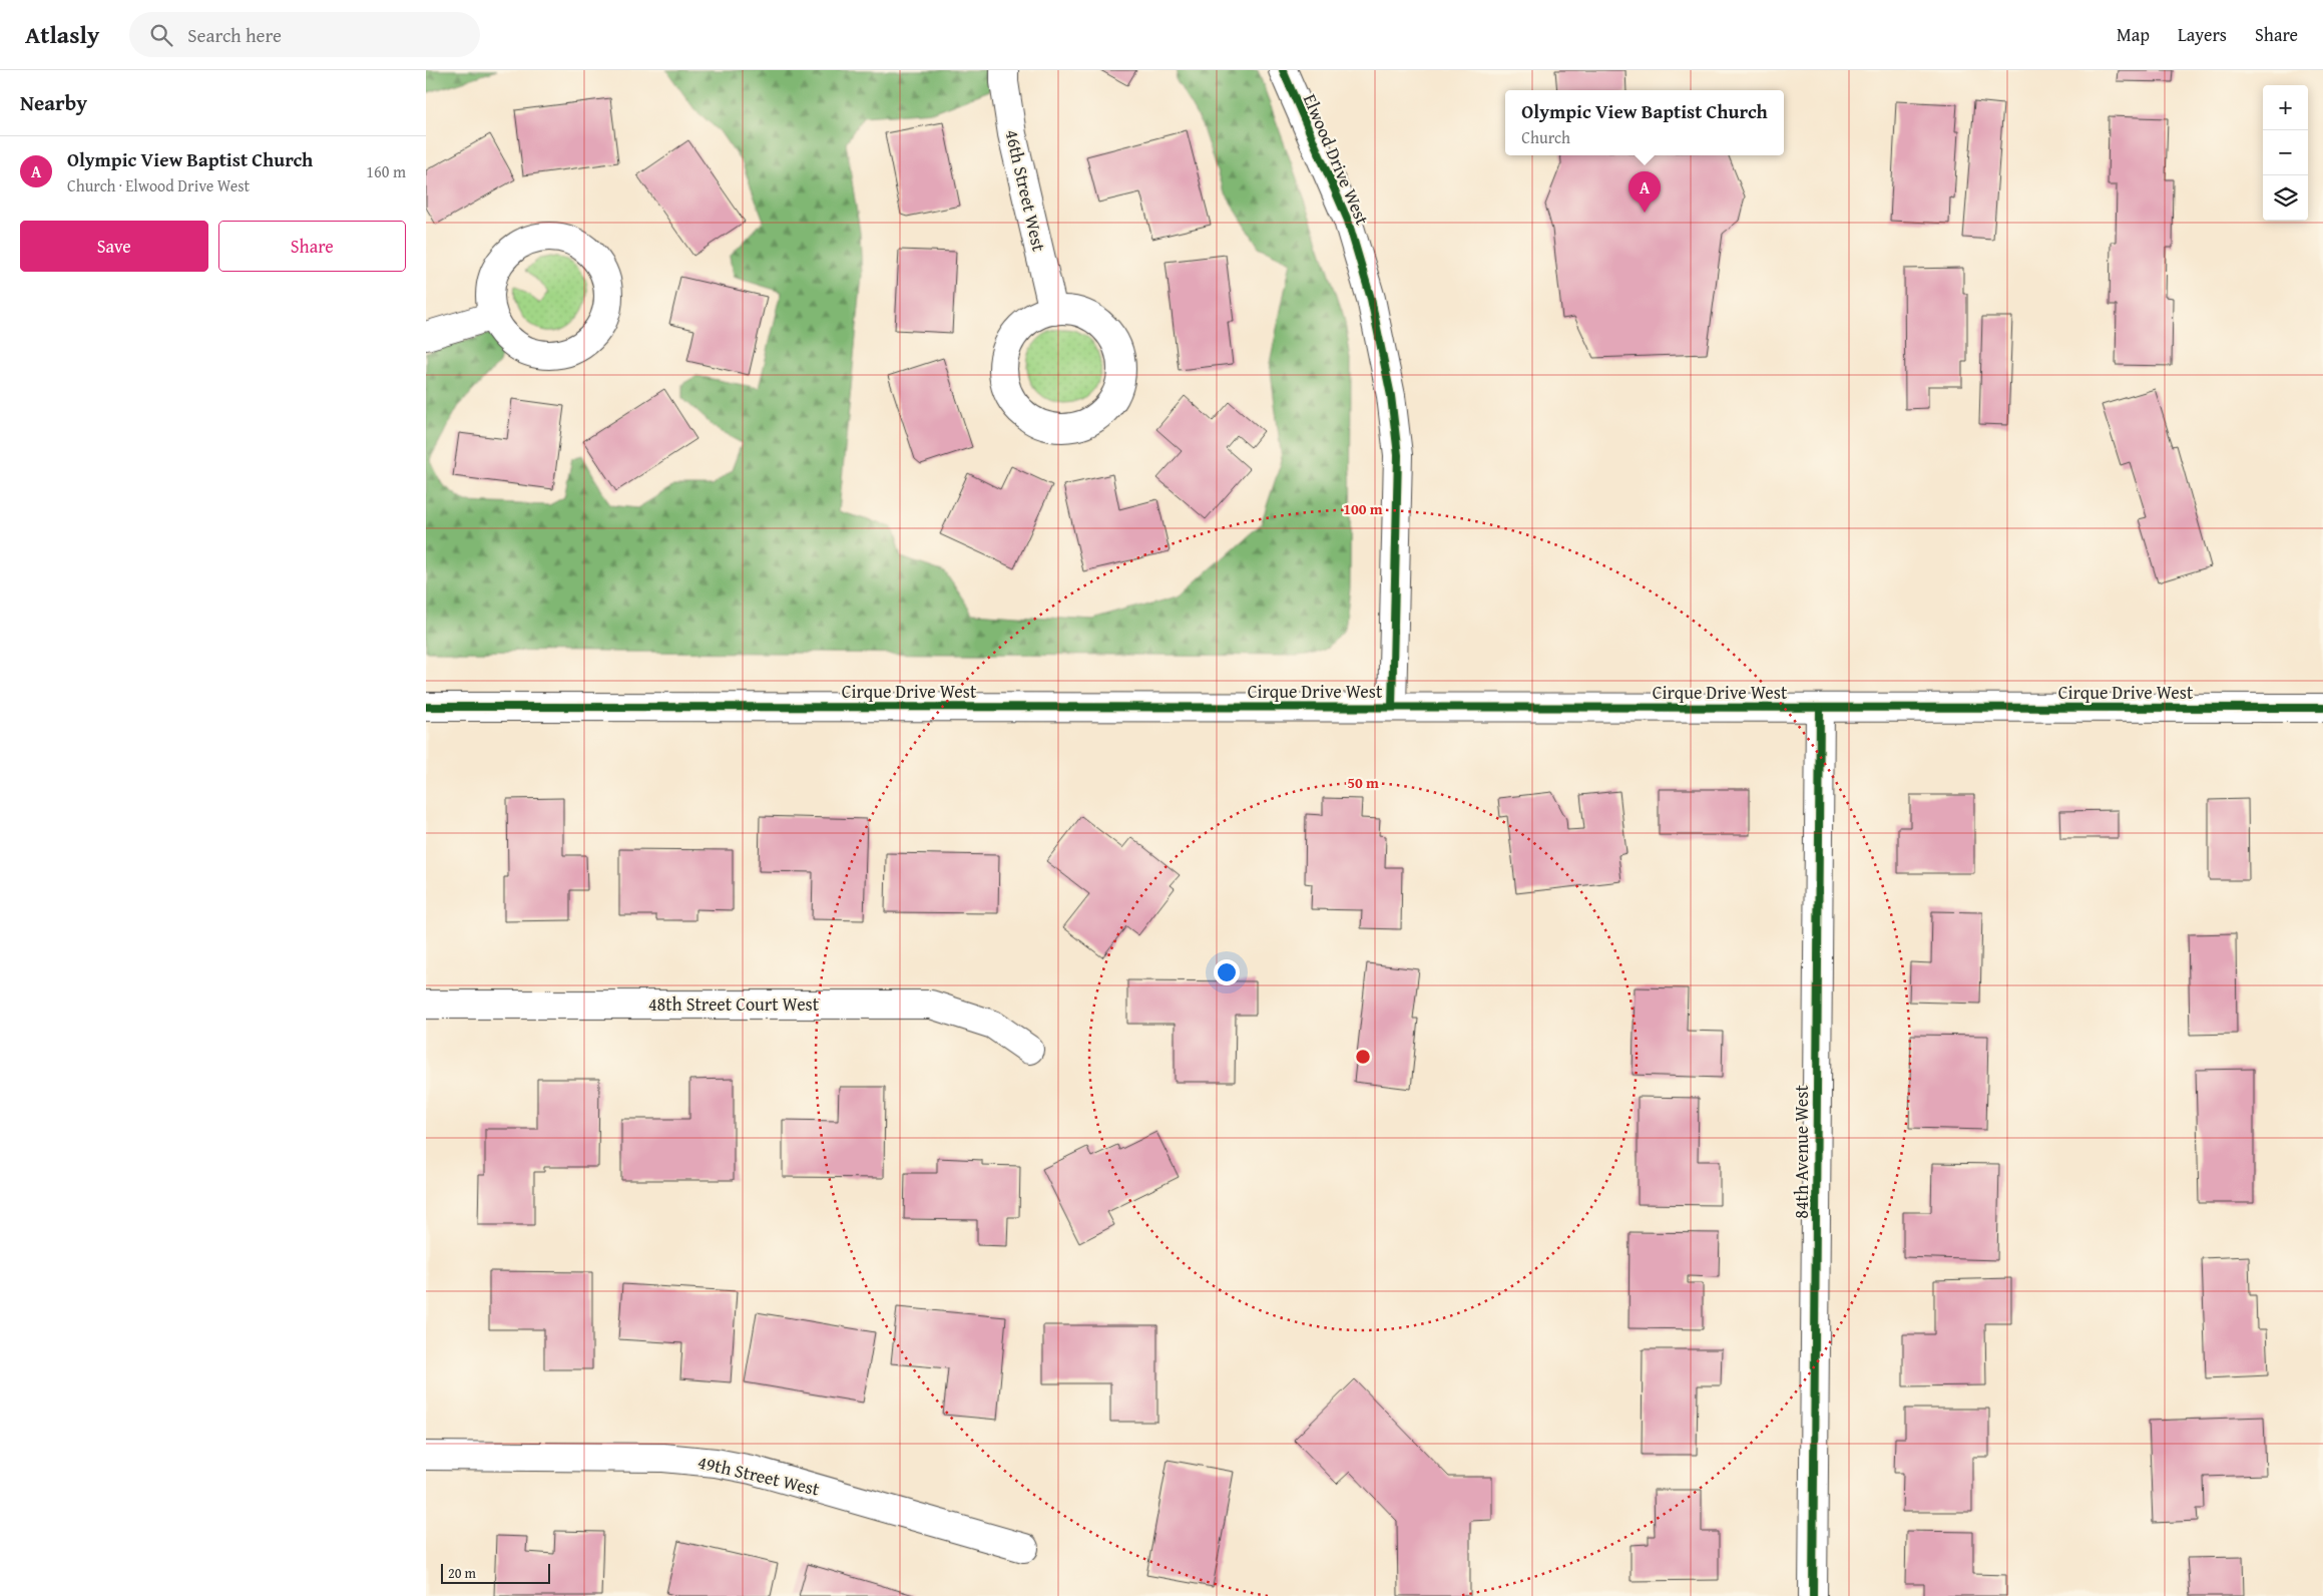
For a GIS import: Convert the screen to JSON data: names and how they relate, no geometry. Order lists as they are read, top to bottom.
{
  "streets": {
    "street": [
      "Elwood Drive West",
      "46th Street West",
      "Cirque Drive West",
      "48th Street Court West",
      "84th Avenue West",
      "49th Street West"
    ]
  },
  "crossings": [
    ["Elwood Drive West", "Cirque Drive West"],
    ["Cirque Drive West", "84th Avenue West"]
  ],
  "scale_bar": "20 m",
  "page": {
    "header": "Atlasly",
    "search": "Search here",
    "nav": ["Map", "Layers", "Share"],
    "heading": "Nearby",
    "map_buttons": ["+", "−"],
    "popup": ["Olympic View Baptist Church", "Church"],
    "list": [
      {
        "mark": "A",
        "name": "Olympic View Baptist Church",
        "note": "Church · Elwood Drive West",
        "value": "160 m"
      }
    ],
    "pins": "A",
    "buttons": ["Save", "Share"],
    "scale": "20 m"
  },
  "rings": ["100 m", "50 m"]
}
